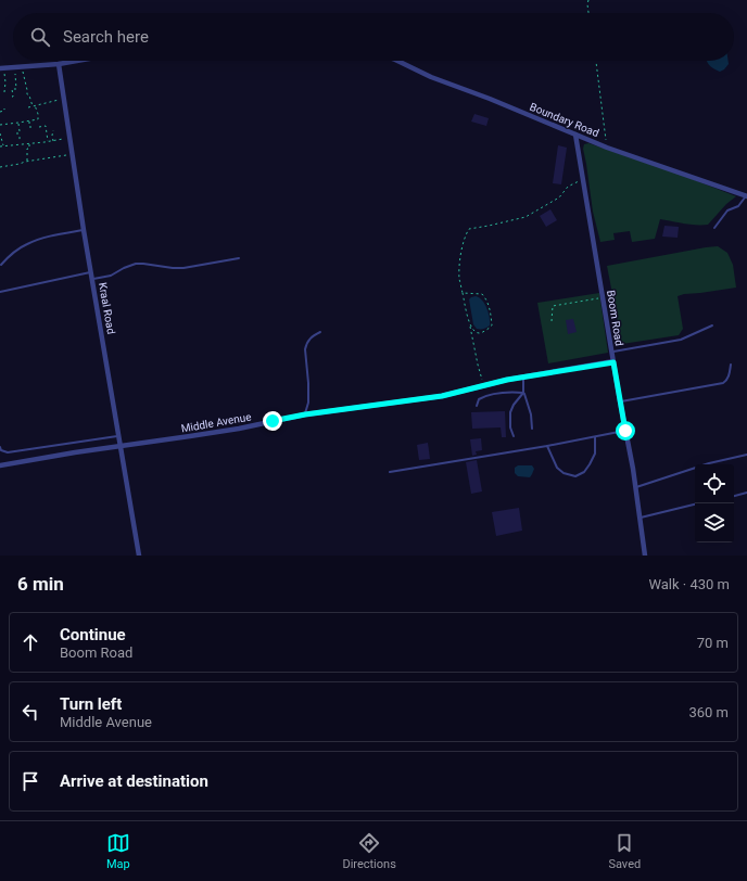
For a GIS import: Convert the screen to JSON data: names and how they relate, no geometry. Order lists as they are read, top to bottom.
{
  "streets": {
    "street": [
      "Boundary Road",
      "Kraal Road",
      "Boom Road",
      "Middle Avenue"
    ]
  },
  "crossings": [
    ["Boundary Road", "Boom Road"],
    ["Kraal Road", "Middle Avenue"],
    ["Boom Road", "Middle Avenue"]
  ],
  "page": {
    "search": "Search here",
    "heading": ["6 min", "Walk · 430 m"],
    "list": [
      ["Continue", "Boom Road", "70 m"],
      ["Turn left", "Middle Avenue", "360 m"],
      "Arrive at destination"
    ],
    "nav": ["Map", "Directions", "Saved"]
  }
}
